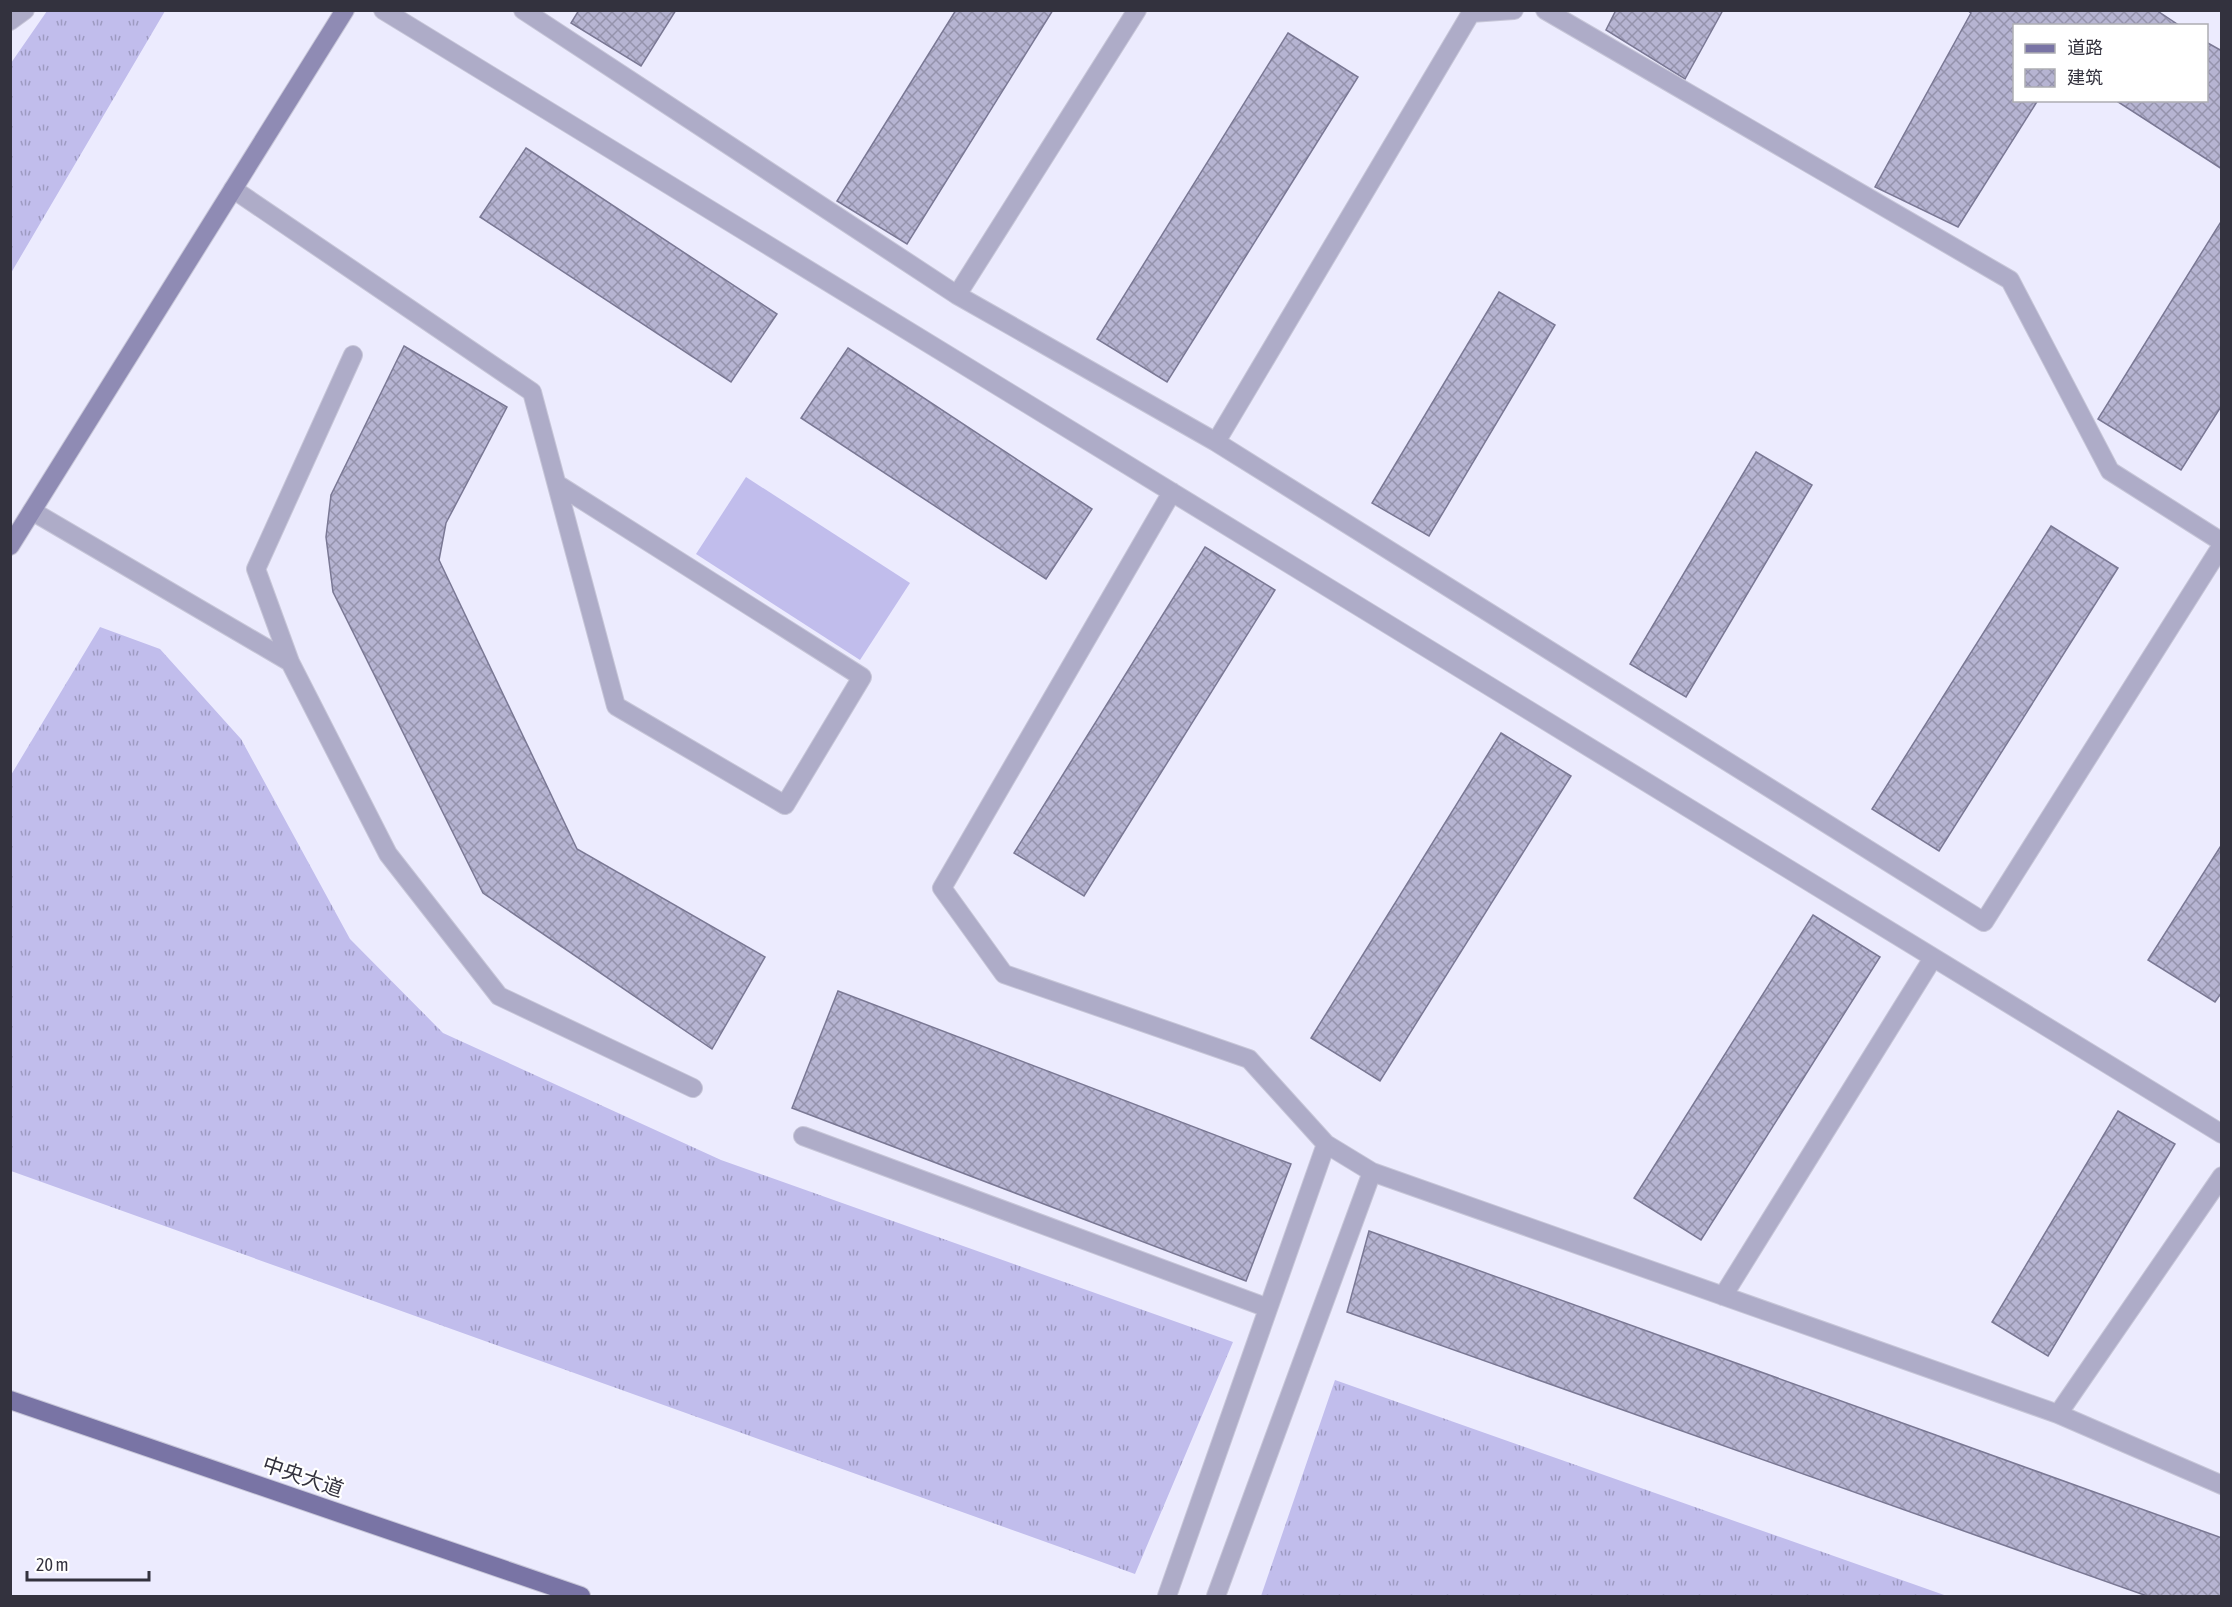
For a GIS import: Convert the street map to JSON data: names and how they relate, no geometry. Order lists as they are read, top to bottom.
{
  "streets": {
    "main road": ["中央大道"]
  },
  "legend": ["道路", "建筑"],
  "scale_bar": "20 m"
}
